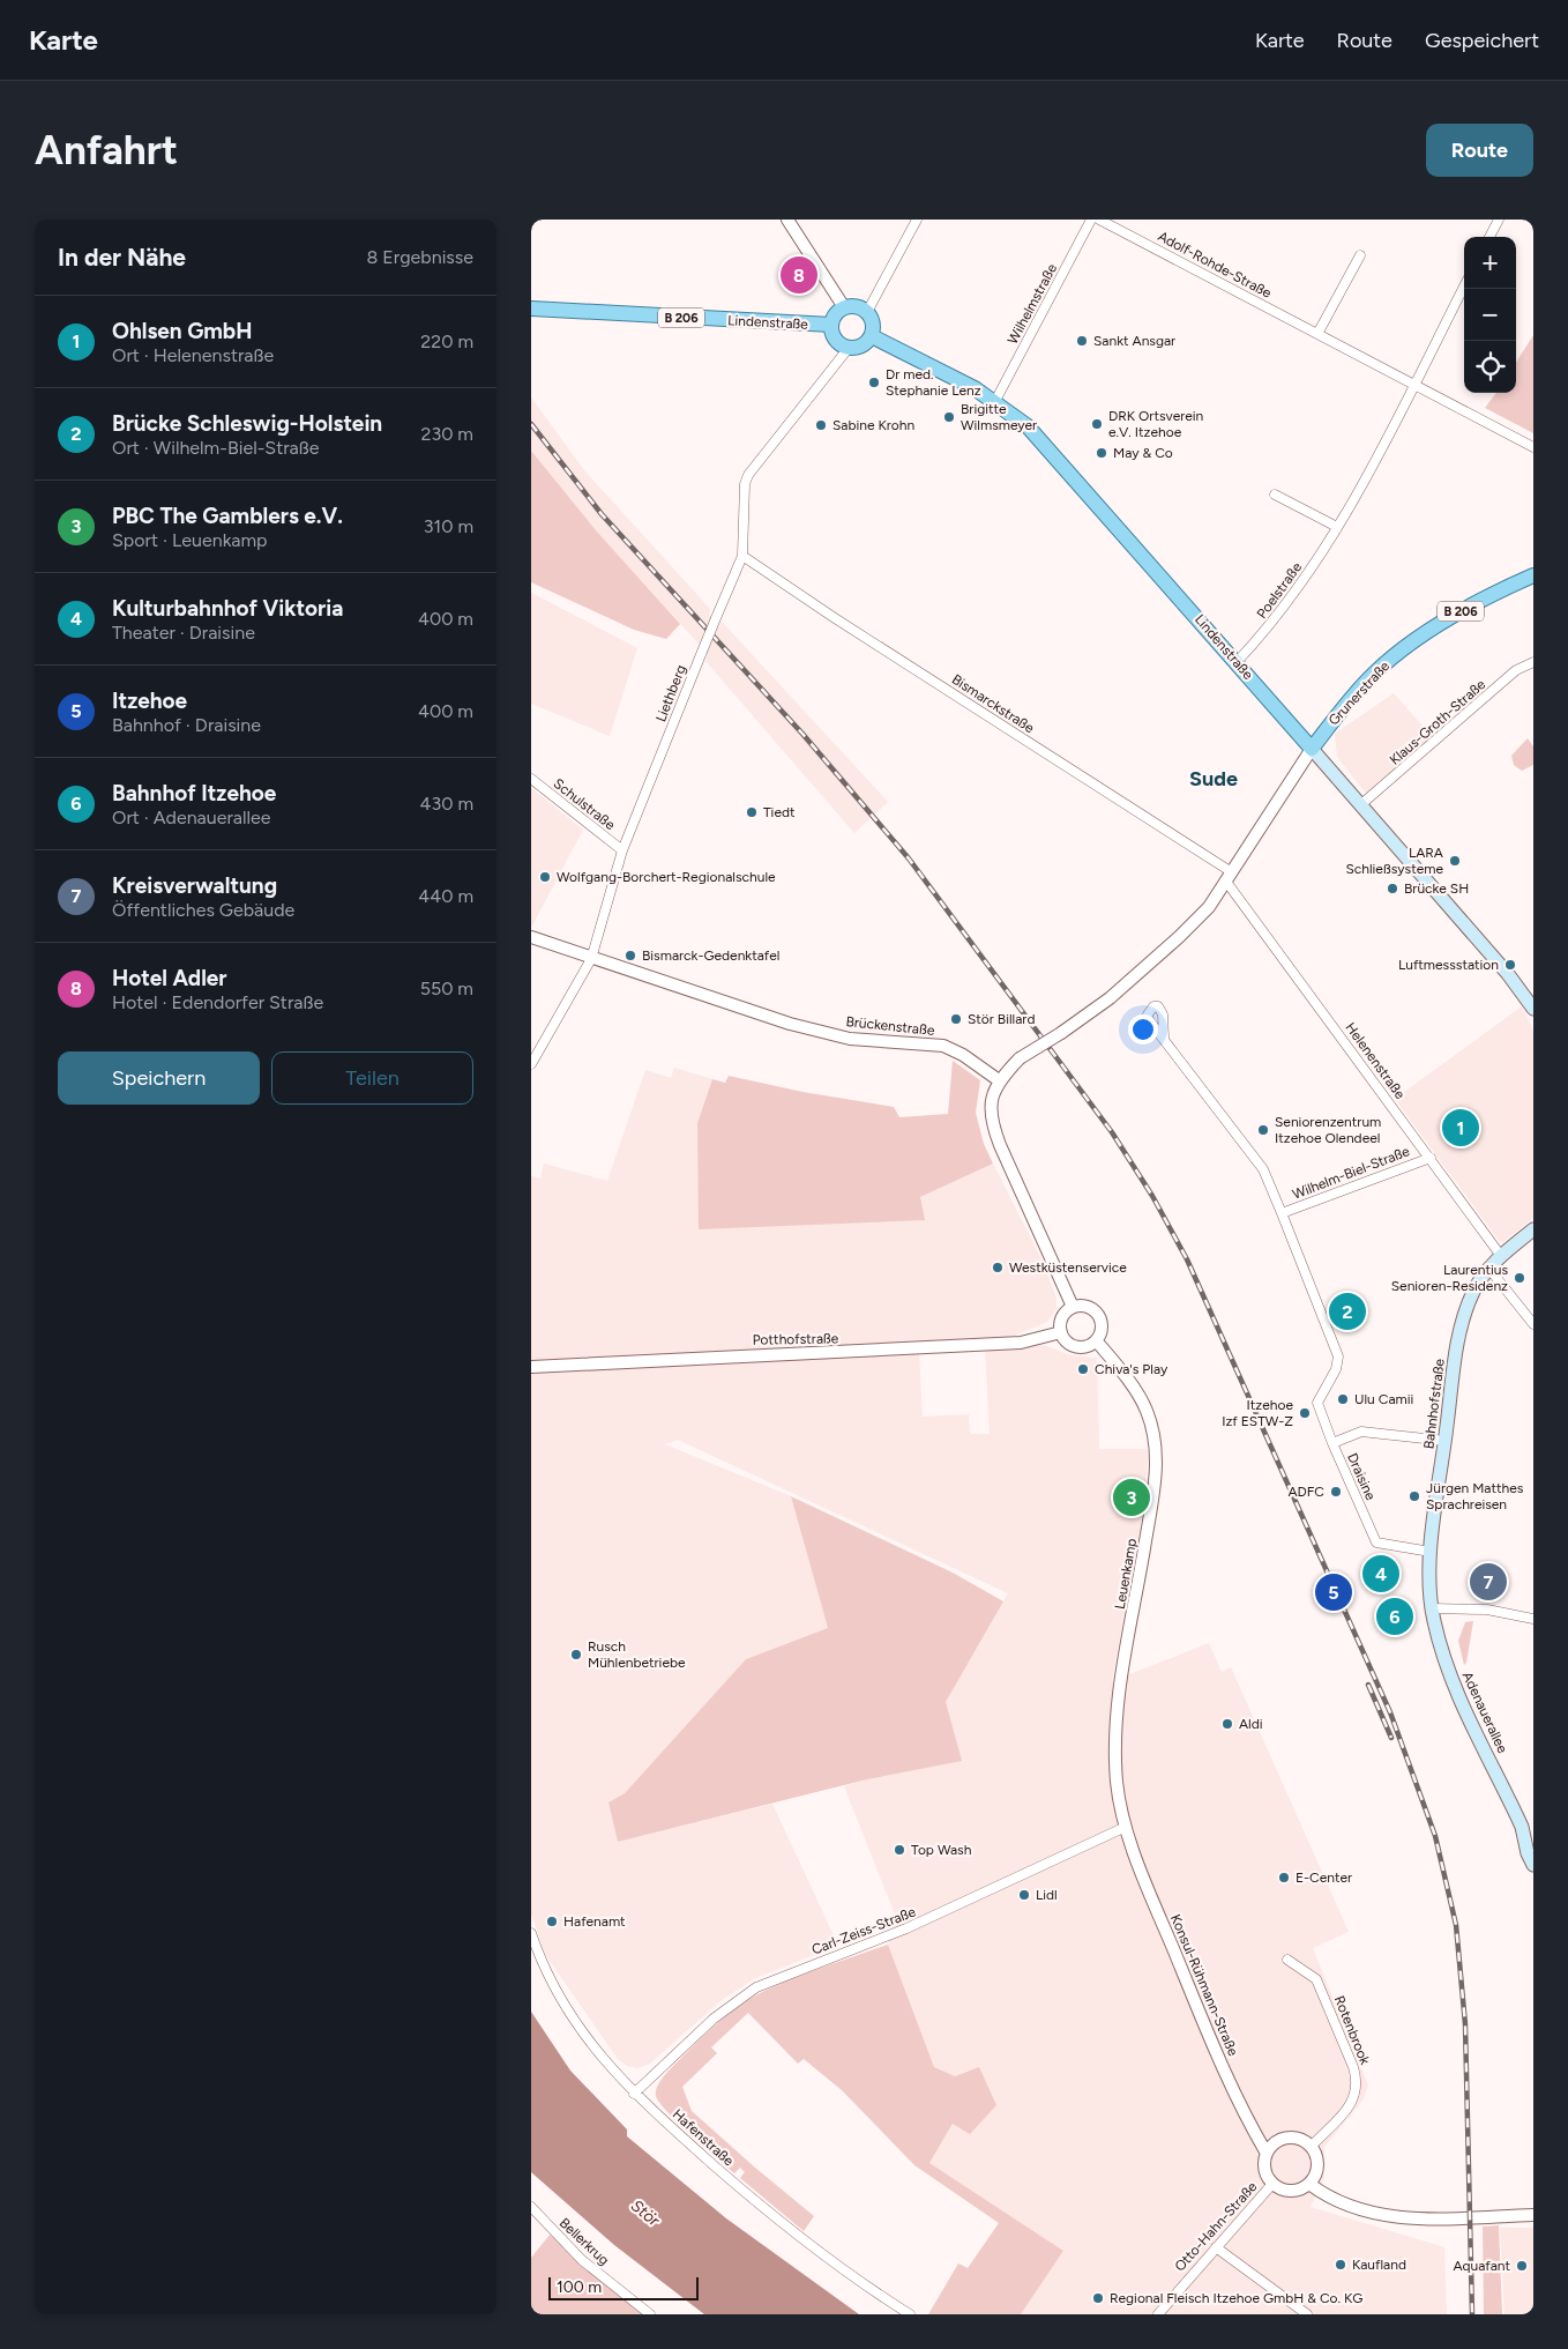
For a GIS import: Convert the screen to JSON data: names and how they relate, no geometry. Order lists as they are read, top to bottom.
{
  "streets": {
    "main road": [
      "B 206",
      "Lindenstraße",
      "Grunerstraße",
      "Bahnhofstraße",
      "Adenauerallee"
    ],
    "street": [
      "Adolf-Rohde-Straße",
      "Wilhelmstraße",
      "Poelstraße",
      "Liethberg",
      "Bismarckstraße",
      "Klaus-Groth-Straße",
      "Schulstraße",
      "Brückenstraße",
      "Helenenstraße",
      "Wilhelm-Biel-Straße",
      "Potthofstraße",
      "Draisine",
      "Leuenkamp",
      "Carl-Zeiss-Straße",
      "Konsul-Rühmann-Straße",
      "Rotenbrook",
      "Hafenstraße",
      "Otto-Hahn-Straße",
      "Bellerkrug"
    ]
  },
  "crossings": [
    ["Adolf-Rohde-Straße", "Poelstraße"],
    ["Wilhelmstraße", "Lindenstraße"],
    ["Lindenstraße", "Poelstraße"],
    ["Lindenstraße", "Liethberg"],
    ["Lindenstraße", "Grunerstraße"],
    ["Lindenstraße", "Klaus-Groth-Straße"],
    ["Liethberg", "Bismarckstraße"],
    ["Liethberg", "Schulstraße"],
    ["Liethberg", "Brückenstraße"],
    ["Bismarckstraße", "Helenenstraße"],
    ["Helenenstraße", "Wilhelm-Biel-Straße"],
    ["Helenenstraße", "Bahnhofstraße"],
    ["Wilhelm-Biel-Straße", "Draisine"],
    ["Potthofstraße", "Leuenkamp"],
    ["Bahnhofstraße", "Draisine"],
    ["Bahnhofstraße", "Adenauerallee"],
    ["Leuenkamp", "Carl-Zeiss-Straße"],
    ["Leuenkamp", "Konsul-Rühmann-Straße"],
    ["Carl-Zeiss-Straße", "Konsul-Rühmann-Straße"],
    ["Carl-Zeiss-Straße", "Hafenstraße"],
    ["Konsul-Rühmann-Straße", "Rotenbrook"],
    ["Konsul-Rühmann-Straße", "Otto-Hahn-Straße"],
    ["Rotenbrook", "Otto-Hahn-Straße"]
  ],
  "districts": ["Sude"],
  "water": ["Stör"],
  "places": [
    "Sankt Ansgar",
    "Dr med. Stephanie Lenz",
    "Brigitte Wilmsmeyer",
    "DRK Ortsverein e.V. Itzehoe",
    "Sabine Krohn",
    "May & Co",
    "Tiedt",
    "LARA Schließsysteme",
    "Wolfgang-Borchert-Regionalschule",
    "Brücke SH",
    "Bismarck-Gedenktafel",
    "Luftmessstation",
    "Stör Billard",
    "Seniorenzentrum Itzehoe Olendeel",
    "Westküstenservice",
    "Laurentius Senioren-Residenz",
    "Chiva's Play",
    "Ulu Camii",
    "Itzehoe Izf ESTW-Z",
    "ADFC",
    "Jürgen Matthes Sprachreisen",
    "Rusch Mühlenbetriebe",
    "Aldi",
    "Top Wash",
    "E-Center",
    "Lidl",
    "Hafenamt",
    "Kaufland",
    "Aquafant",
    "Regional Fleisch Itzehoe GmbH & Co. KG"
  ],
  "scale_bar": "100 m",
  "page": {
    "header": "Karte",
    "nav": ["Karte", "Route", "Gespeichert"],
    "buttons": [
      "Route",
      ["Speichern", "Teilen"]
    ],
    "title": "Anfahrt",
    "heading": ["In der Nähe", "8 Ergebnisse"],
    "map_buttons": ["+", "−"],
    "pins": [
      "8",
      "1",
      "2",
      "3",
      "4",
      "7",
      "5",
      "6"
    ],
    "list": [
      {
        "mark": "1",
        "name": "Ohlsen GmbH",
        "note": "Ort · Helenenstraße",
        "value": "220 m"
      },
      {
        "mark": "2",
        "name": "Brücke Schleswig-Holstein",
        "note": "Ort · Wilhelm-Biel-Straße",
        "value": "230 m"
      },
      {
        "mark": "3",
        "name": "PBC The Gamblers e.V.",
        "note": "Sport · Leuenkamp",
        "value": "310 m"
      },
      {
        "mark": "4",
        "name": "Kulturbahnhof Viktoria",
        "note": "Theater · Draisine",
        "value": "400 m"
      },
      {
        "mark": "5",
        "name": "Itzehoe",
        "note": "Bahnhof · Draisine",
        "value": "400 m"
      },
      {
        "mark": "6",
        "name": "Bahnhof Itzehoe",
        "note": "Ort · Adenauerallee",
        "value": "430 m"
      },
      {
        "mark": "7",
        "name": "Kreisverwaltung",
        "note": "Öffentliches Gebäude",
        "value": "440 m"
      },
      {
        "mark": "8",
        "name": "Hotel Adler",
        "note": "Hotel · Edendorfer Straße",
        "value": "550 m"
      }
    ],
    "scale": "100 m"
  }
}
